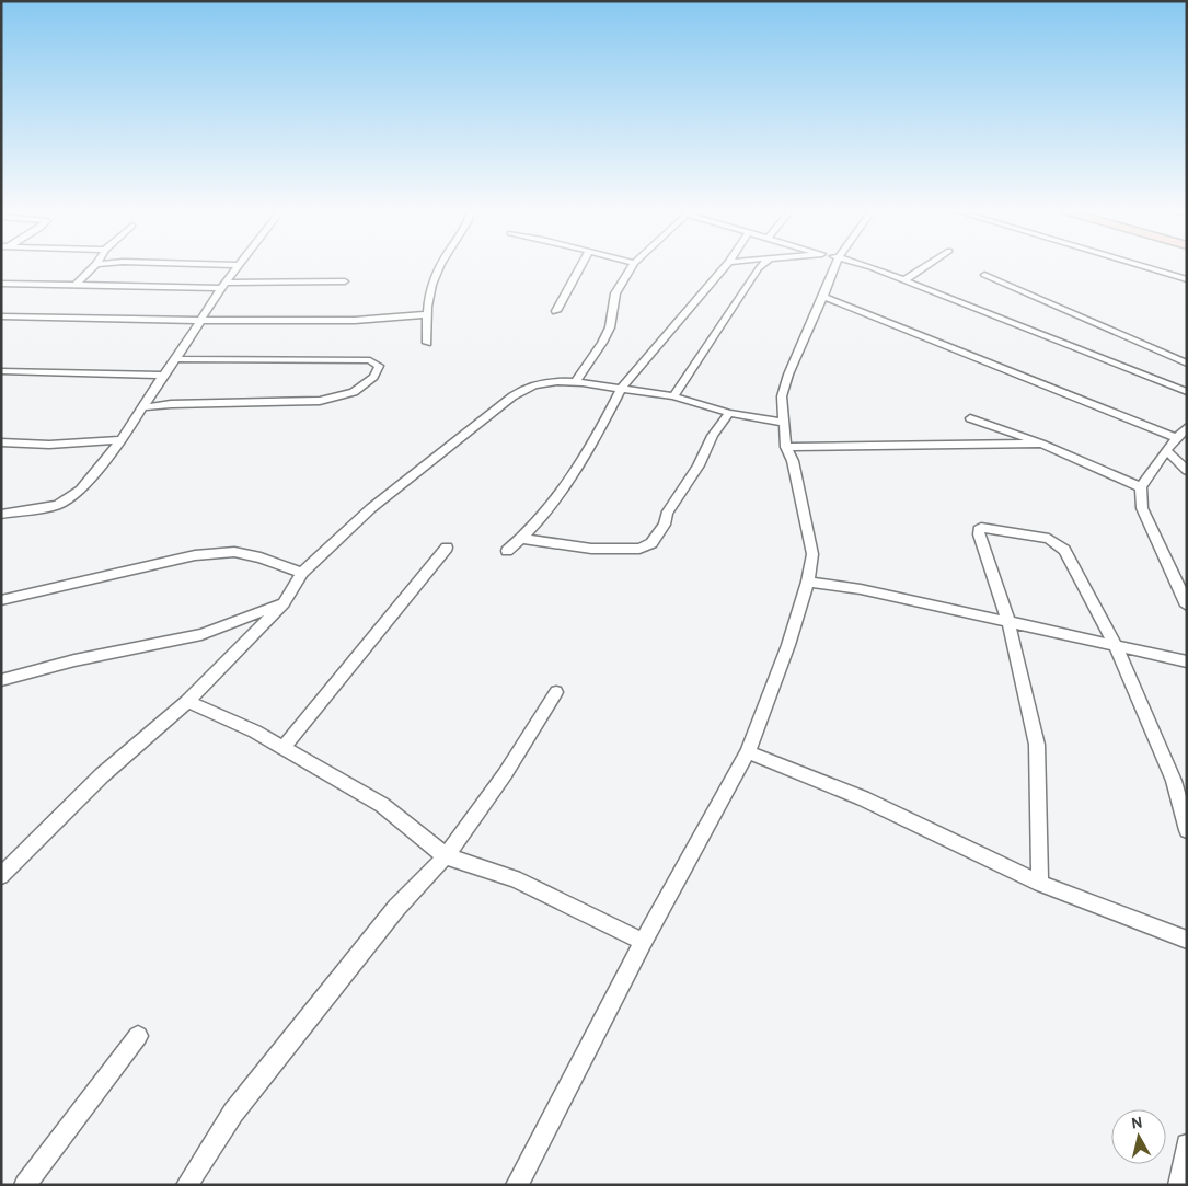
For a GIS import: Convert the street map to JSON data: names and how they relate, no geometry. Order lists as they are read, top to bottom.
{
  "north": "top"
}
